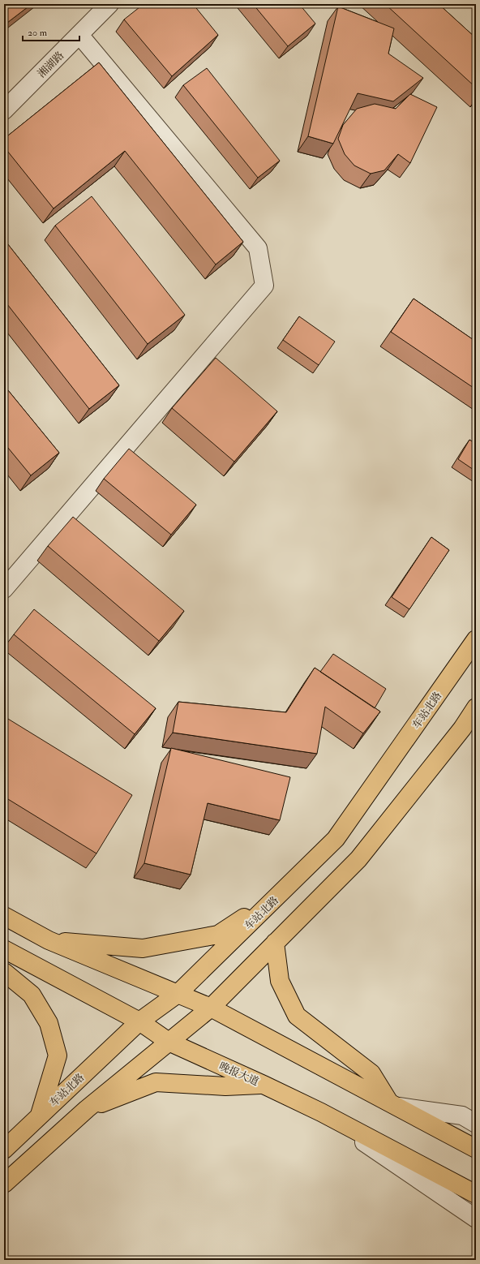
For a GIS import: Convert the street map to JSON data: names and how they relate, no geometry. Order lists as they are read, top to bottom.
{
  "streets": {
    "main road": ["车站北路", "晚报大道"],
    "street": ["湘湖路"]
  },
  "crossings": [
    ["车站北路", "晚报大道"]
  ],
  "scale_bar": "20 m"
}
